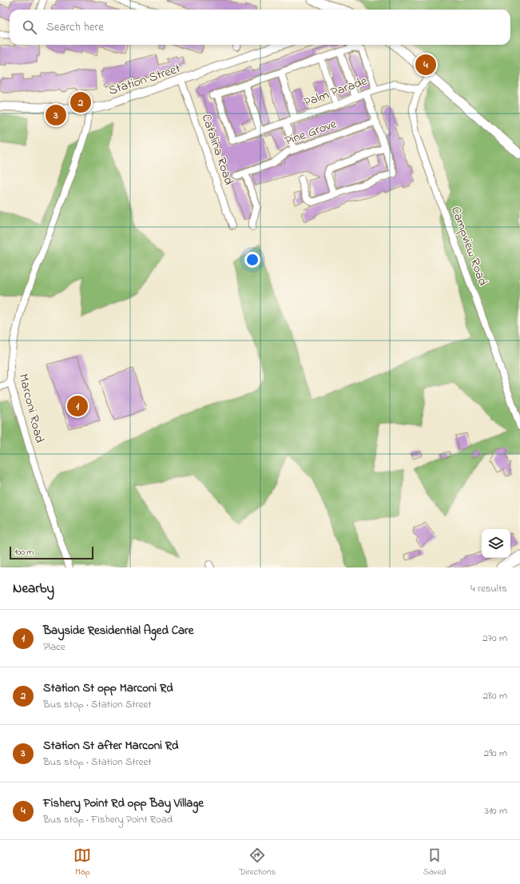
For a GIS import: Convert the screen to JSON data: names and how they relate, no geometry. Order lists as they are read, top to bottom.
{
  "streets": {
    "street": [
      "Station Street",
      "Palm Parade",
      "Pine Grove",
      "Catalina Road",
      "Campview Road",
      "Marconi Road"
    ]
  },
  "crossings": [
    ["Station Street", "Catalina Road"],
    ["Station Street", "Marconi Road"],
    ["Palm Parade", "Campview Road"]
  ],
  "scale_bar": "100 m",
  "page": {
    "search": "Search here",
    "pins": [
      "4",
      "2",
      "3",
      "1"
    ],
    "scale": "100 m",
    "heading": ["Nearby", "4 results"],
    "list": [
      {
        "mark": "1",
        "name": "Bayside Residential Aged Care",
        "note": "Place",
        "value": "270 m"
      },
      {
        "mark": "2",
        "name": "Station St opp Marconi Rd",
        "note": "Bus stop · Station Street",
        "value": "280 m"
      },
      {
        "mark": "3",
        "name": "Station St after Marconi Rd",
        "note": "Bus stop · Station Street",
        "value": "290 m"
      },
      {
        "mark": "4",
        "name": "Fishery Point Rd opp Bay Village",
        "note": "Bus stop · Fishery Point Road",
        "value": "310 m"
      }
    ],
    "nav": ["Map", "Directions", "Saved"]
  }
}
